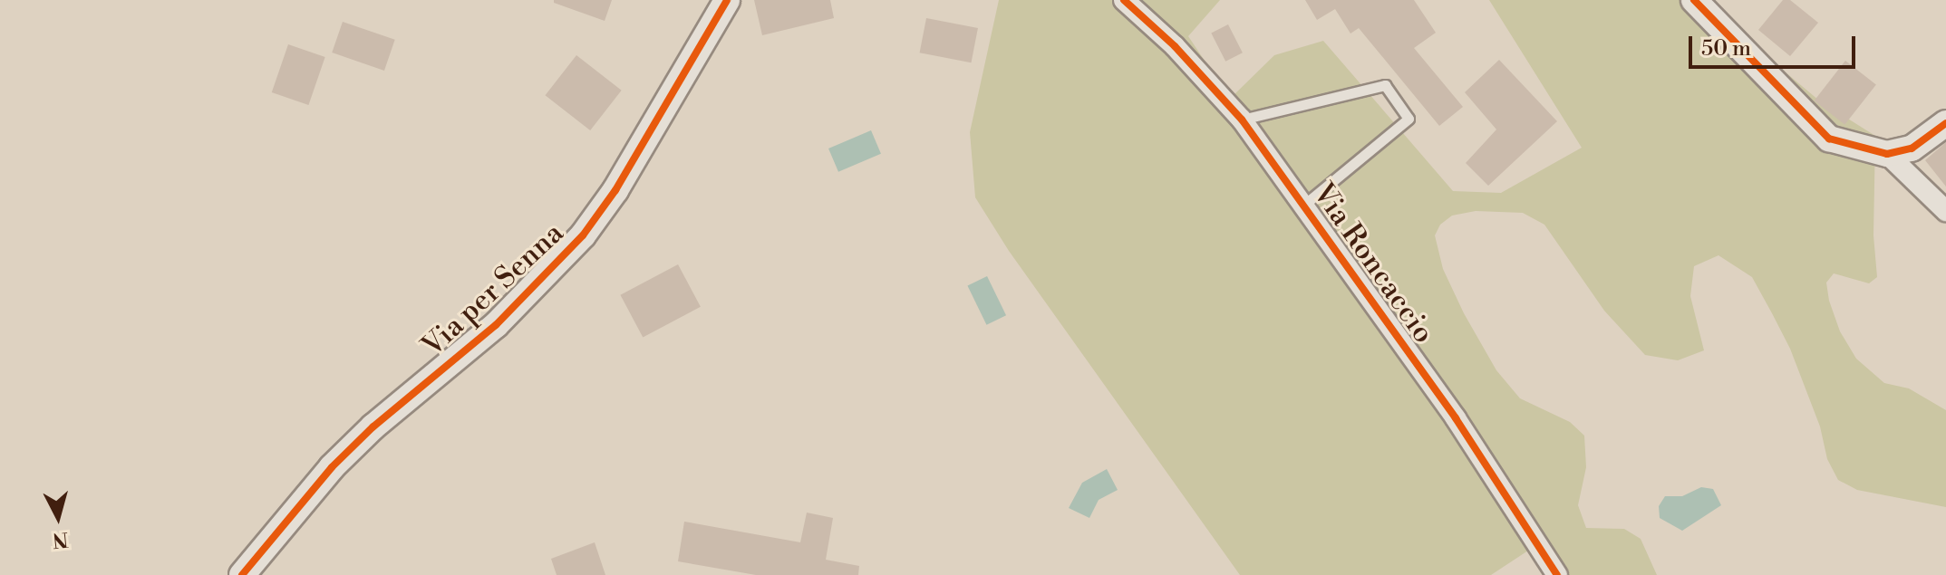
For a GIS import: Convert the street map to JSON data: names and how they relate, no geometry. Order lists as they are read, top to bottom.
{
  "streets": {
    "street": ["Via Roncaccio", "Via per Senna"]
  },
  "scale_bar": "50 m",
  "north": "bottom"
}
